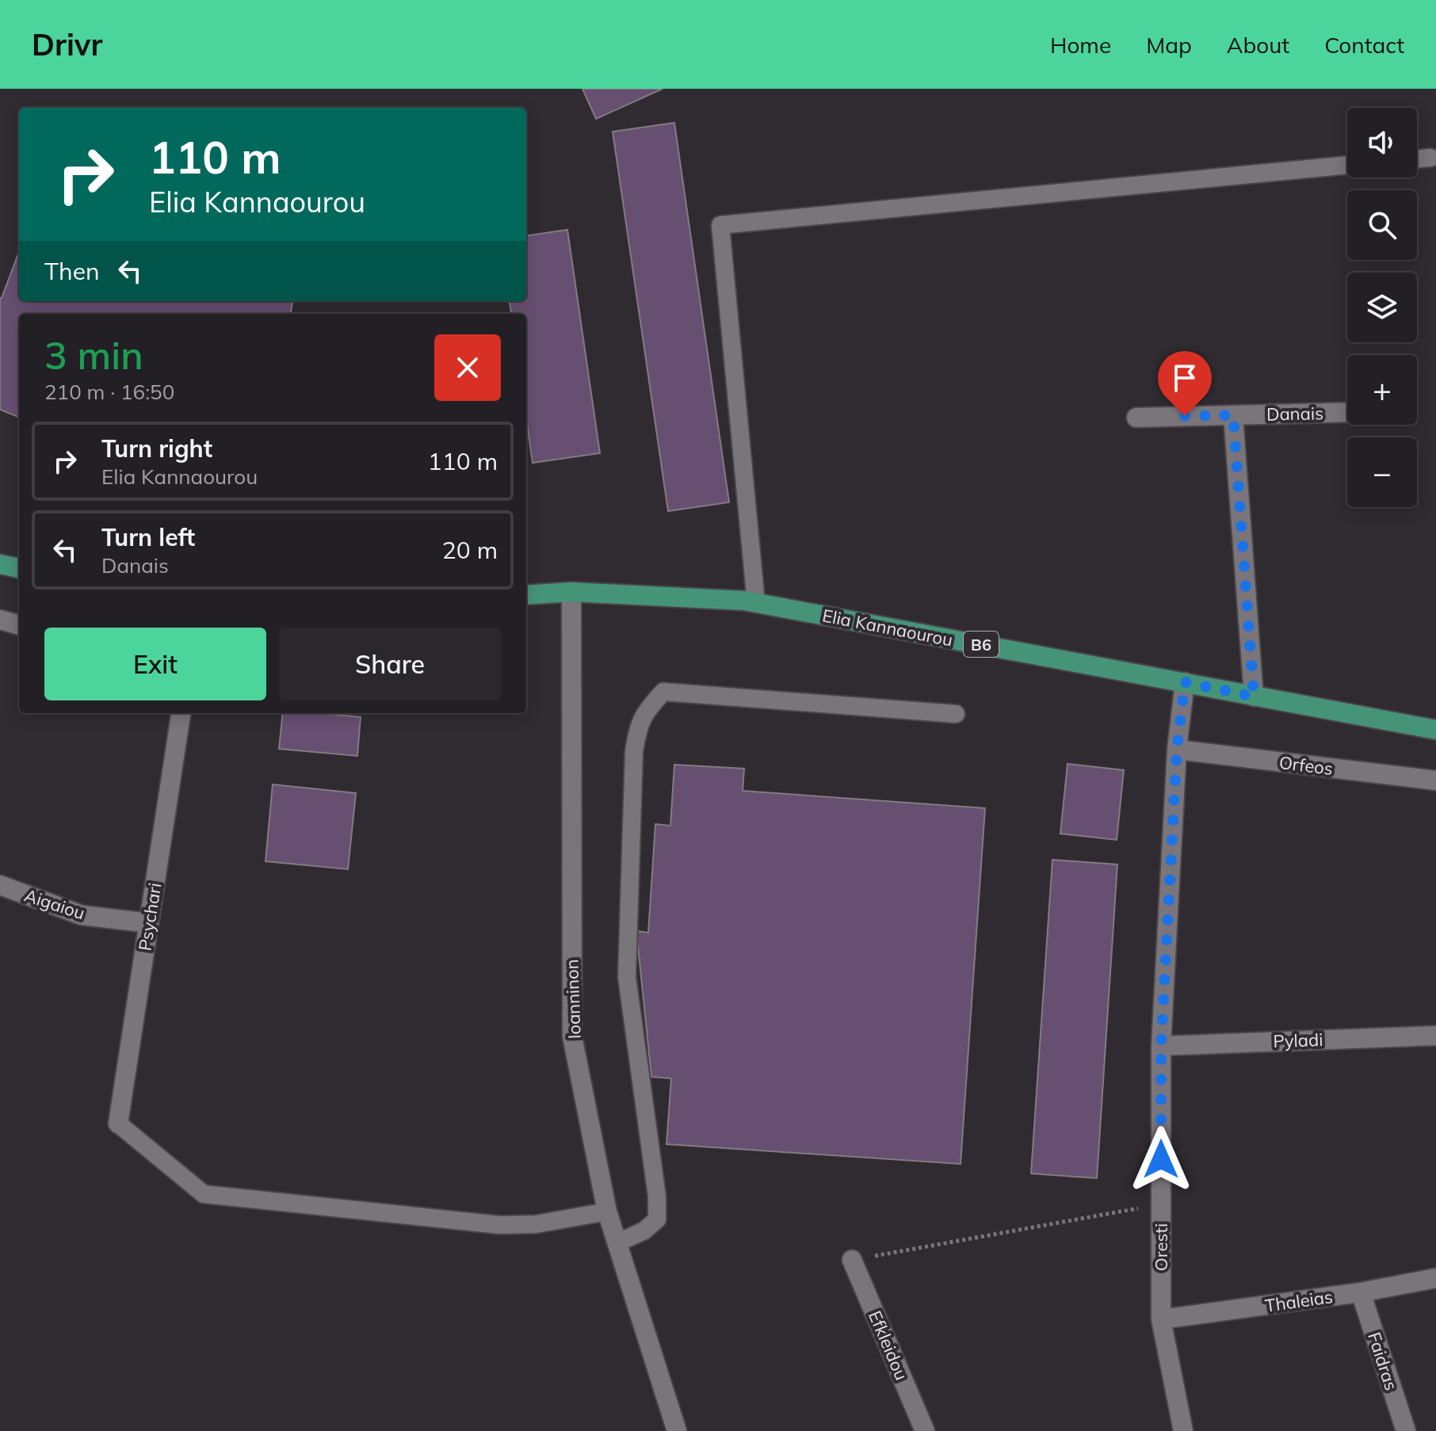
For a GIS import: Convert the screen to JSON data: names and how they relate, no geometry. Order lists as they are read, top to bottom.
{
  "streets": {
    "main road": ["Elia Kannaourou", "B6"],
    "street": [
      "Danais",
      "Orfeos",
      "Aigaiou",
      "Psychari",
      "Ioanninon",
      "Pyladi",
      "Oresti",
      "Thaleias",
      "Efkleidou",
      "Faidras"
    ]
  },
  "crossings": [
    ["Elia Kannaourou", "Ioanninon"],
    ["Elia Kannaourou", "Oresti"],
    ["Orfeos", "Oresti"],
    ["Aigaiou", "Psychari"],
    ["Pyladi", "Oresti"],
    ["Oresti", "Thaleias"],
    ["Thaleias", "Faidras"]
  ],
  "page": {
    "header": "Drivr",
    "nav": [
      "Home",
      "Map",
      "About",
      "Contact"
    ],
    "map_buttons": ["+", "−"],
    "turn": ["110 m", "Elia Kannaourou"],
    "then": "Then",
    "heading": ["3 min", "210 m · 16:50"],
    "list": [
      {
        "name": "Turn right",
        "note": "Elia Kannaourou",
        "value": "110 m"
      },
      {
        "name": "Turn left",
        "note": "Danais",
        "value": "20 m"
      }
    ],
    "buttons": ["Exit", "Share"]
  }
}
